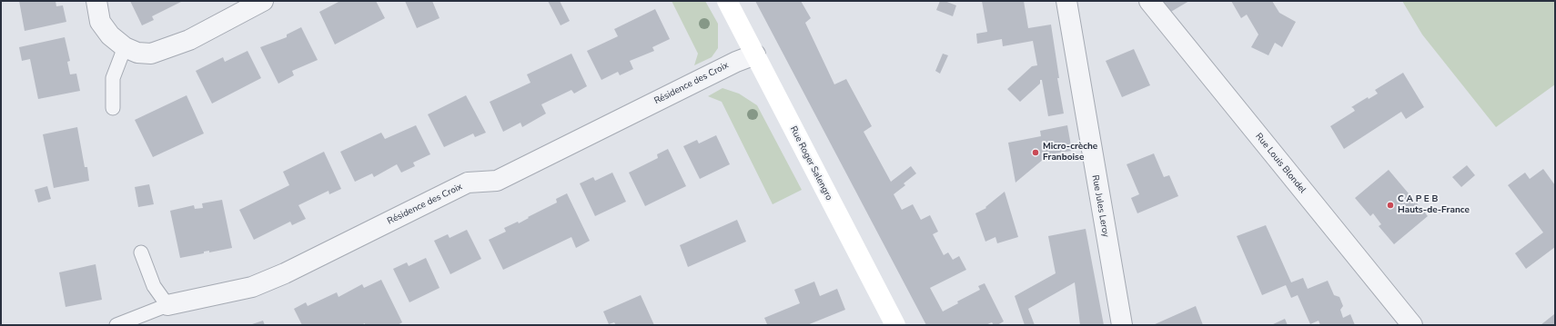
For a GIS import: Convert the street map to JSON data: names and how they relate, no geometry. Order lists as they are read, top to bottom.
{
  "streets": {
    "main road": ["Rue Roger Salengro"],
    "street": ["Résidence des Croix", "Rue Louis Blondel", "Rue Jules Leroy"]
  },
  "crossings": [
    ["Résidence des Croix", "Rue Roger Salengro"]
  ],
  "places": ["Micro-crèche Franboise", "C A P E B Hauts-de-France"]
}
